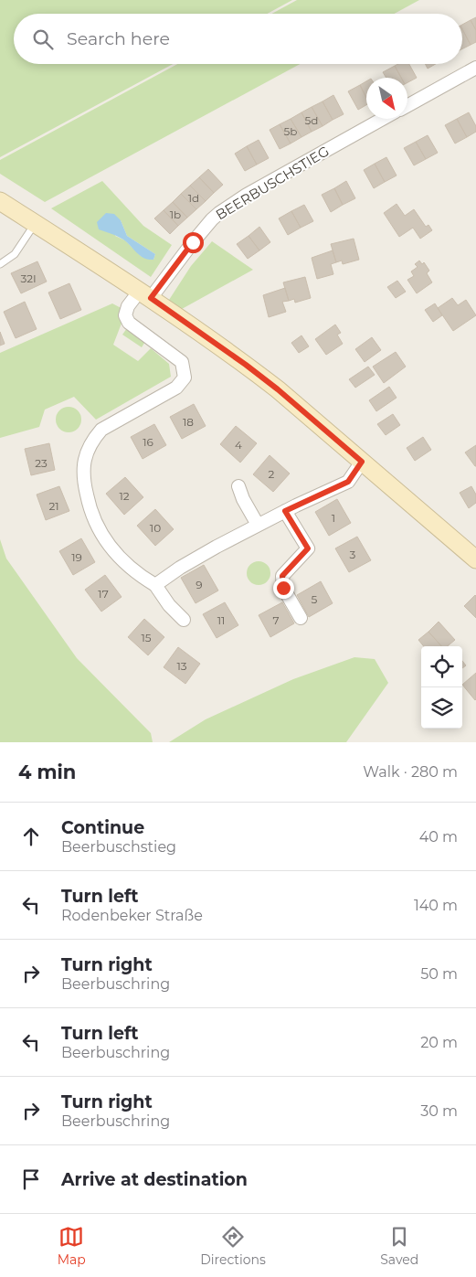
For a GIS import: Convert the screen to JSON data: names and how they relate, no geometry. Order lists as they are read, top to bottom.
{
  "streets": {
    "street": ["BEERBUSCHSTIEG"]
  },
  "house_numbers": [
    "5d",
    "5b",
    "1d",
    "1b",
    "32l",
    "18",
    "16",
    "4",
    "23",
    "2",
    "12",
    "21",
    "1",
    "10",
    "3",
    "19",
    "9",
    "17",
    "5",
    "11",
    "7",
    "15",
    "13"
  ],
  "north": "bottom right",
  "page": {
    "search": "Search here",
    "heading": ["4 min", "Walk · 280 m"],
    "list": [
      ["Continue", "Beerbuschstieg", "40 m"],
      ["Turn left", "Rodenbeker Straße", "140 m"],
      ["Turn right", "Beerbuschring", "50 m"],
      ["Turn left", "Beerbuschring", "20 m"],
      ["Turn right", "Beerbuschring", "30 m"],
      "Arrive at destination"
    ],
    "nav": ["Map", "Directions", "Saved"]
  }
}
